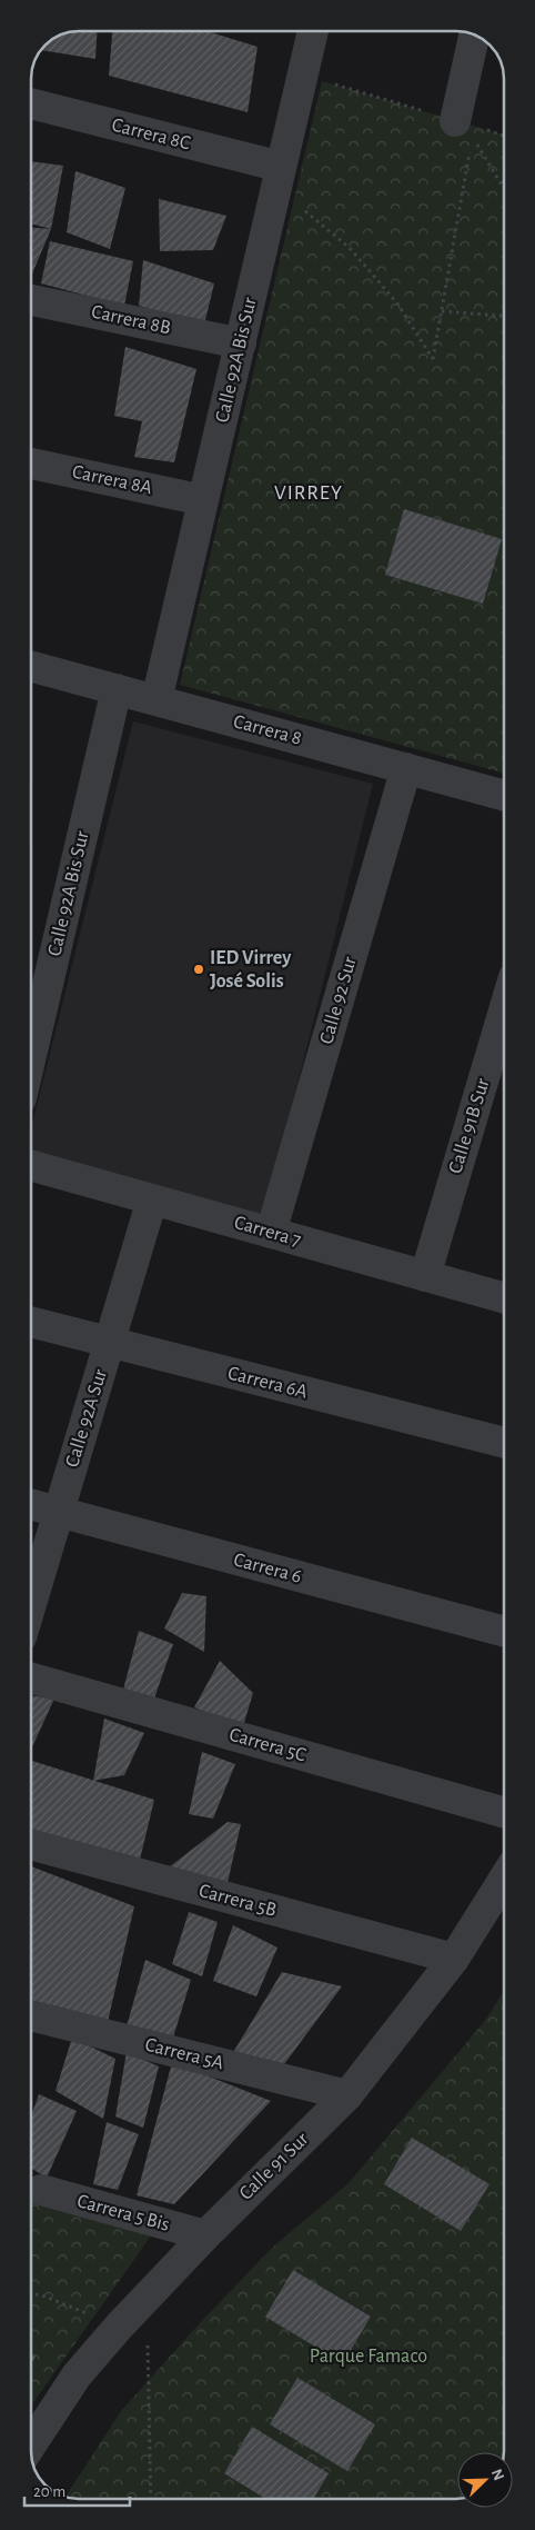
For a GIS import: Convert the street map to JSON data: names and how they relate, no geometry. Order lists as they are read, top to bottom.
{
  "streets": {
    "street": [
      "Carrera 8C",
      "Carrera 8B",
      "Calle 92A Bis Sur",
      "Carrera 8A",
      "Carrera 8",
      "Calle 92 Sur",
      "Calle 91B Sur",
      "Carrera 7",
      "Carrera 6A",
      "Calle 92A Sur",
      "Carrera 6",
      "Carrera 5C",
      "Carrera 5B",
      "Carrera 5A",
      "Calle 91 Sur",
      "Carrera 5 Bis"
    ]
  },
  "crossings": [
    ["Carrera 8C", "Calle 92A Bis Sur"],
    ["Carrera 8B", "Calle 92A Bis Sur"],
    ["Calle 92A Bis Sur", "Carrera 8A"],
    ["Calle 92A Bis Sur", "Carrera 8"],
    ["Carrera 8", "Calle 92 Sur"],
    ["Calle 92 Sur", "Carrera 7"],
    ["Calle 91B Sur", "Carrera 7"],
    ["Carrera 7", "Calle 92A Sur"],
    ["Carrera 6A", "Calle 92A Sur"],
    ["Calle 92A Sur", "Carrera 6"],
    ["Carrera 5B", "Calle 91 Sur"],
    ["Carrera 5A", "Calle 91 Sur"],
    ["Calle 91 Sur", "Carrera 5 Bis"]
  ],
  "districts": ["VIRREY"],
  "parks": ["Parque Famaco"],
  "places": ["IED Virrey José Solis"],
  "scale_bar": "20 m",
  "north": "top right"
}
